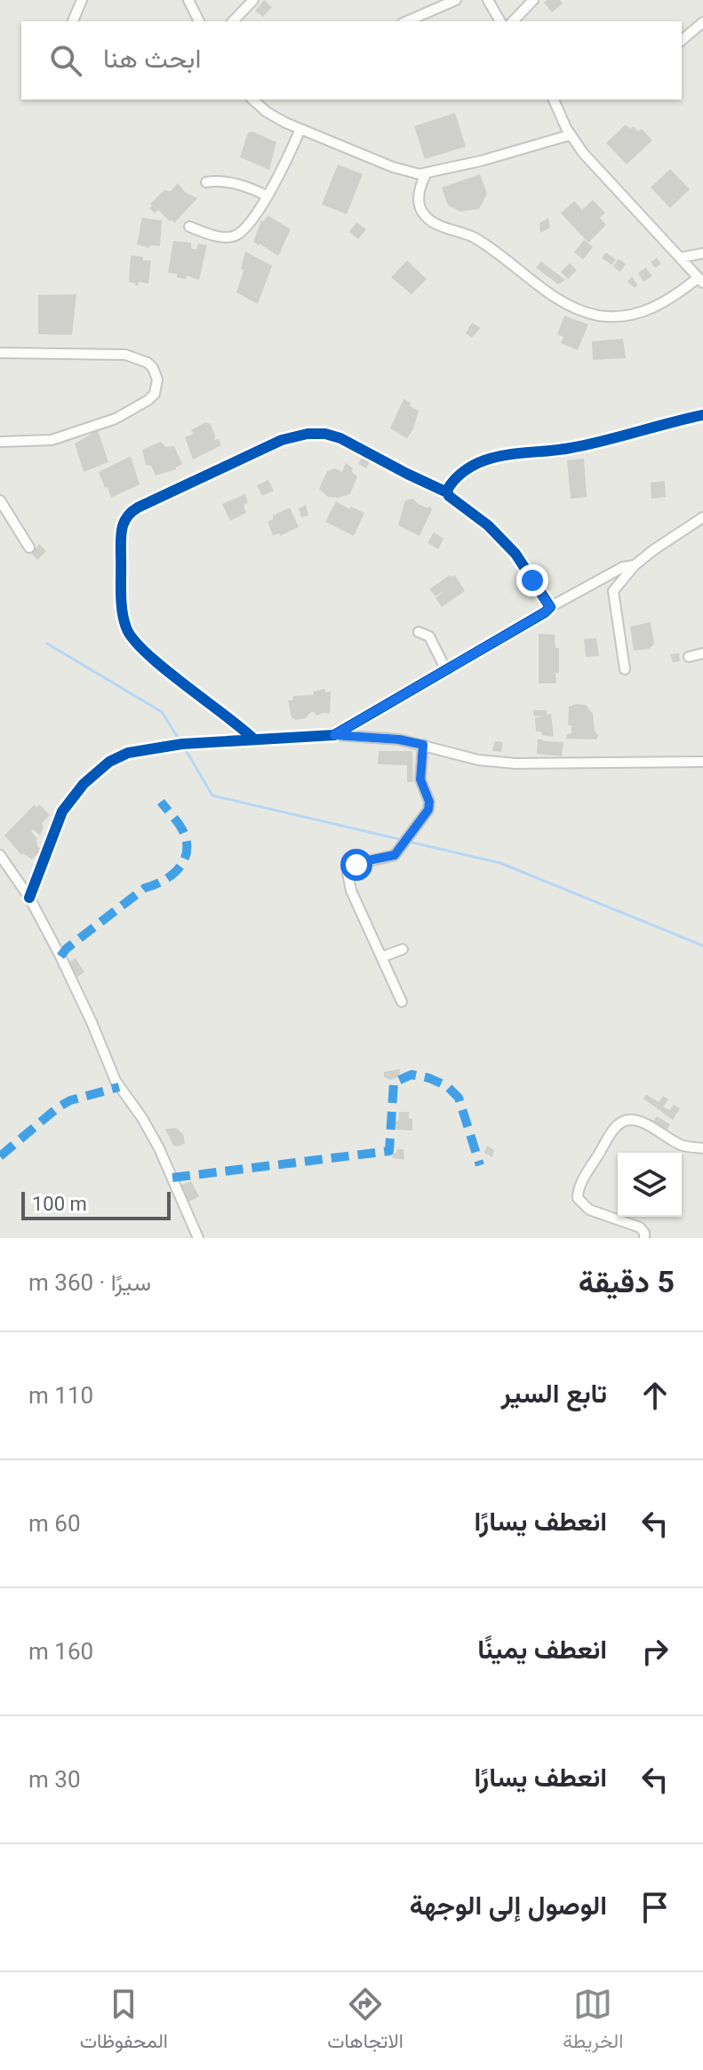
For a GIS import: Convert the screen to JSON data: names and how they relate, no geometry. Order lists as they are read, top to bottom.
{
  "scale_bar": "100 m",
  "page": {
    "search": "ابحث هنا",
    "scale": "100 m",
    "heading": ["5 دقيقة", "سيرًا · 360 m"],
    "list": [
      ["تابع السير", "110 m"],
      ["انعطف يسارًا", "60 m"],
      ["انعطف يمينًا", "160 m"],
      ["انعطف يسارًا", "30 m"],
      "الوصول إلى الوجهة"
    ],
    "nav": ["الخريطة", "الاتجاهات", "المحفوظات"]
  }
}
